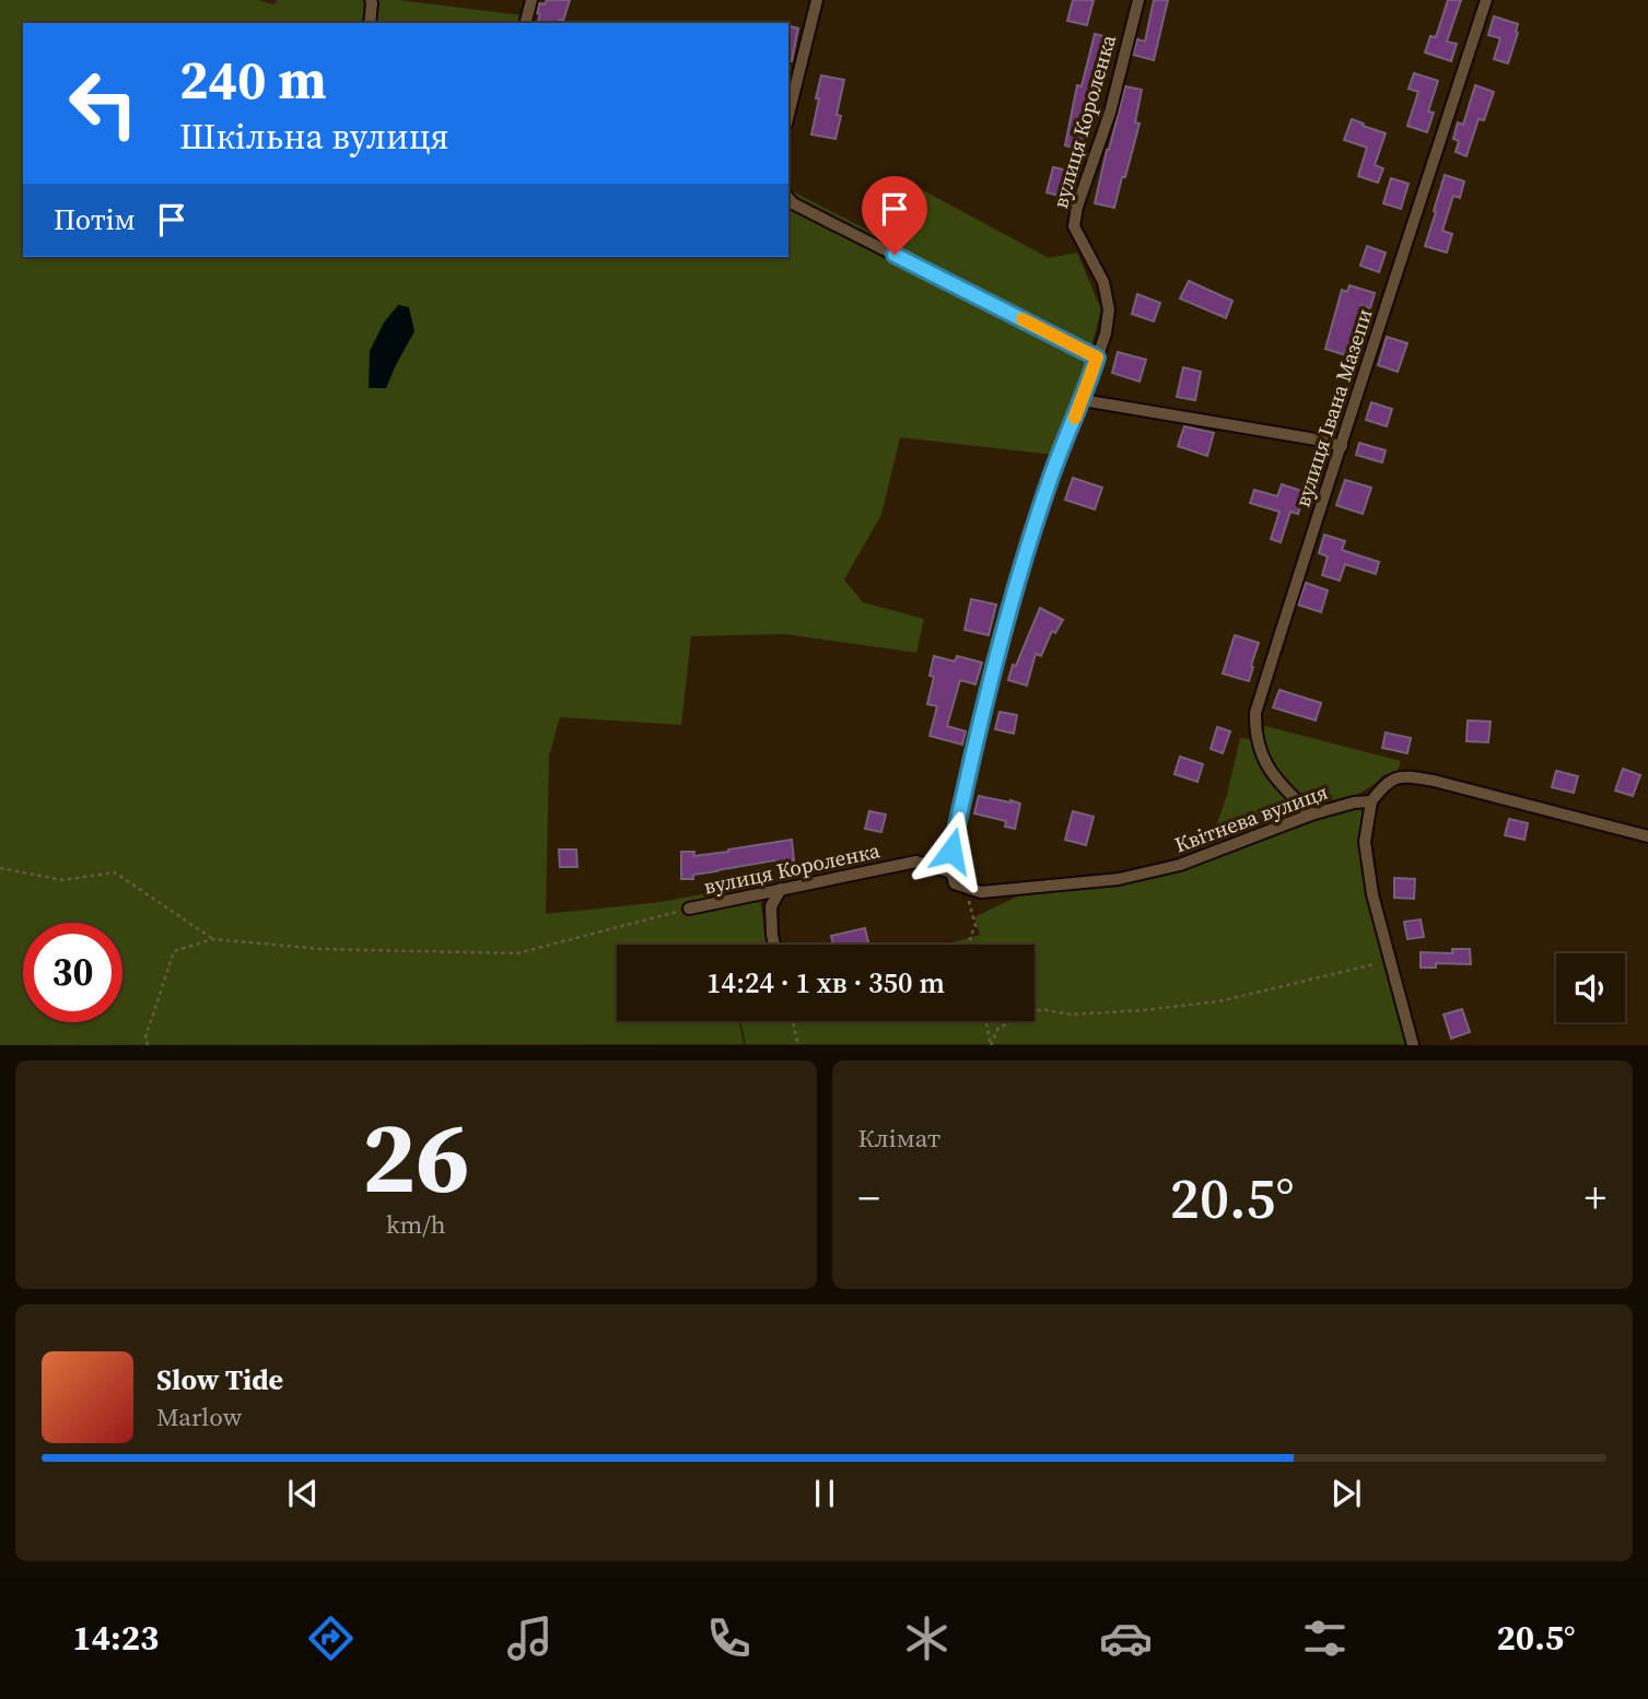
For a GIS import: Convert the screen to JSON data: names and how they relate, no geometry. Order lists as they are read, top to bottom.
{
  "streets": {
    "street": ["вулиця Короленка", "вулиця Івана Мазепи", "Квітнева вулиця"]
  },
  "crossings": [
    ["вулиця Короленка", "Квітнева вулиця"],
    ["вулиця Івана Мазепи", "Квітнева вулиця"]
  ],
  "page": {
    "turn": ["240 m", "Шкільна вулиця"],
    "then": "Потім",
    "limit": "30",
    "trip": "14:24 · 1 хв · 350 m",
    "tile": [
      ["26", "km/h"],
      "Клімат"
    ],
    "heat": ["−", "20.5°", "+"],
    "song": ["Slow Tide", "Marlow"],
    "tabs": ["14:23", "20.5°"]
  }
}
